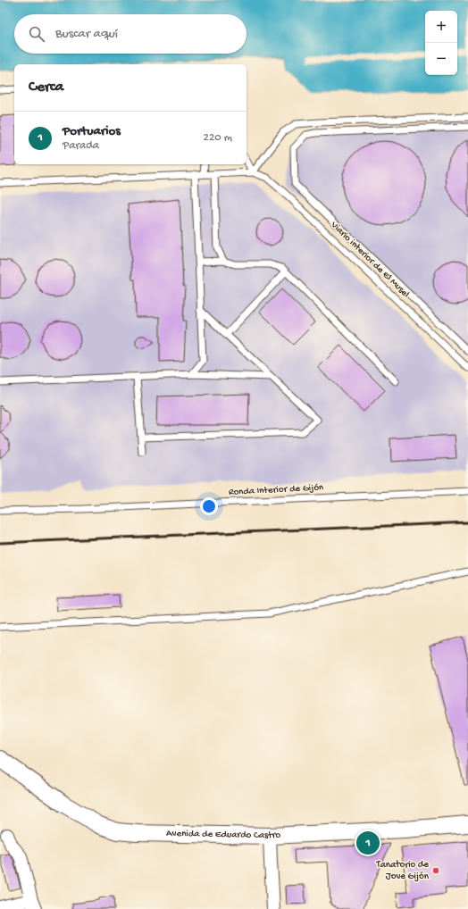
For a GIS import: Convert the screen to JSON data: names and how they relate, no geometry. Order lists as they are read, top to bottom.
{
  "streets": {
    "street": ["Avenida de Eduardo Castro"],
    "lane": ["Viario interior de El Musel", "Ronda Interior de Gijón"]
  },
  "places": ["Tanatorio de Jove Gijón"],
  "page": {
    "map_buttons": ["+", "−"],
    "search": "Buscar aquí",
    "heading": "Cerca",
    "list": [
      {
        "mark": "1",
        "name": "Portuarios",
        "note": "Parada",
        "value": "220 m"
      }
    ],
    "pins": "1"
  }
}
